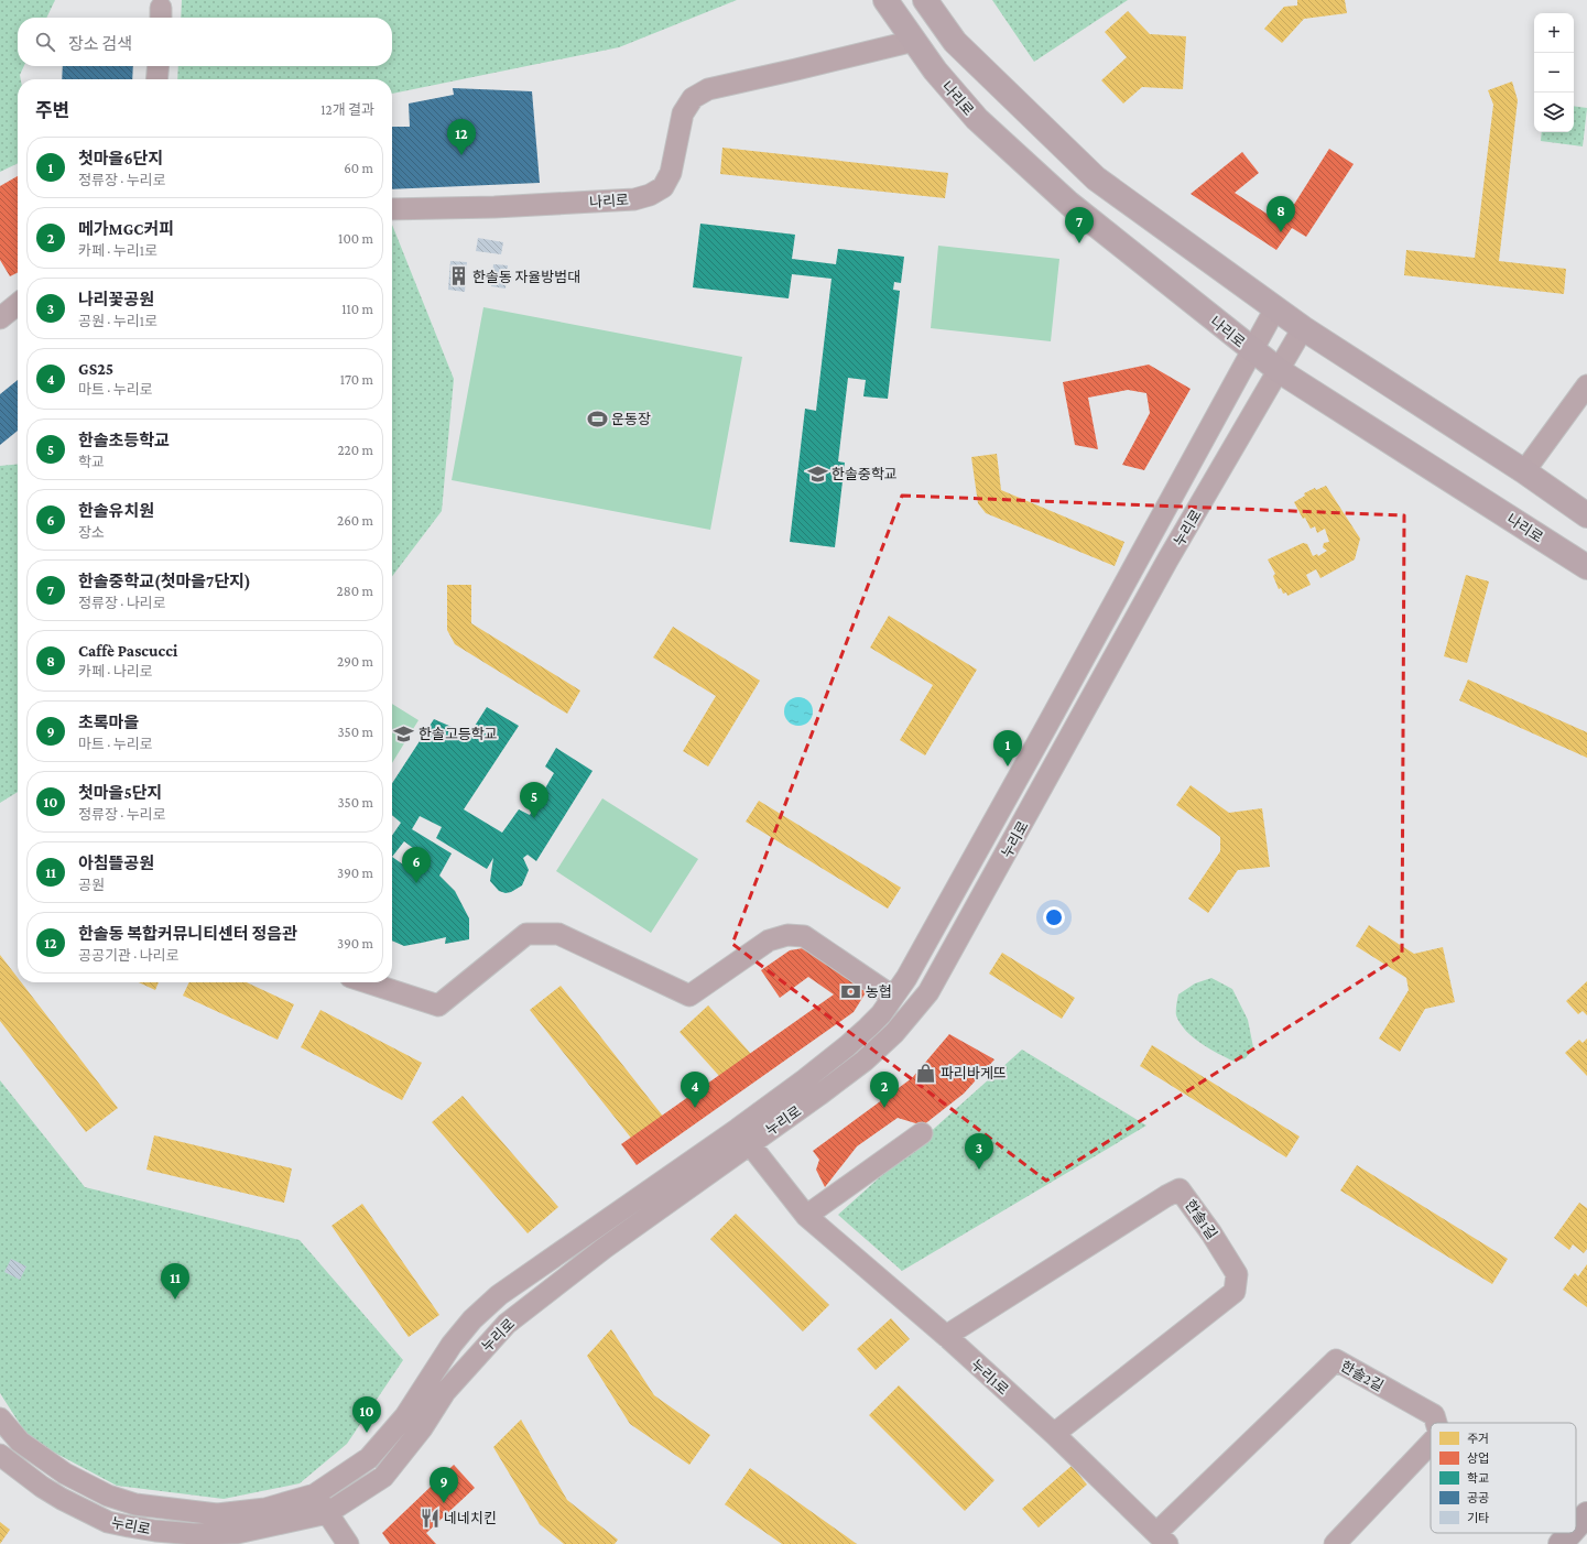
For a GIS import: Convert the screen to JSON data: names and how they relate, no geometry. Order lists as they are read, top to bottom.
{
  "streets": {
    "main road": ["나리로"],
    "street": [
      "누리로",
      "한솔1길",
      "한솔2길",
      "누리1로"
    ]
  },
  "crossings": [
    ["나리로", "누리로"],
    ["누리로", "누리1로"],
    ["한솔1길", "누리1로"],
    ["한솔2길", "누리1로"]
  ],
  "places": {
    "building": ["한솔동 자율방범대"],
    "sports": ["운동장"],
    "school or university": ["한솔중학교", "한솔고등학교"],
    "bank": ["농협"],
    "shop": ["파리바게뜨"],
    "restaurant": ["네네치킨"]
  },
  "legend": [
    "주거",
    "상업",
    "학교",
    "공공",
    "기타"
  ],
  "page": {
    "map_buttons": ["+", "−"],
    "search": "장소 검색",
    "heading": ["주변", "12개 결과"],
    "pins": [
      "12",
      "8",
      "7",
      "1",
      "5",
      "6",
      "2",
      "4",
      "3",
      "11",
      "10",
      "9"
    ],
    "list": [
      {
        "mark": "1",
        "name": "첫마을6단지",
        "note": "정류장 · 누리로",
        "value": "60 m"
      },
      {
        "mark": "2",
        "name": "메가MGC커피",
        "note": "카페 · 누리1로",
        "value": "100 m"
      },
      {
        "mark": "3",
        "name": "나리꽃공원",
        "note": "공원 · 누리1로",
        "value": "110 m"
      },
      {
        "mark": "4",
        "name": "GS25",
        "note": "마트 · 누리로",
        "value": "170 m"
      },
      {
        "mark": "5",
        "name": "한솔초등학교",
        "note": "학교",
        "value": "220 m"
      },
      {
        "mark": "6",
        "name": "한솔유치원",
        "note": "장소",
        "value": "260 m"
      },
      {
        "mark": "7",
        "name": "한솔중학교(첫마을7단지)",
        "note": "정류장 · 나리로",
        "value": "280 m"
      },
      {
        "mark": "8",
        "name": "Caffè Pascucci",
        "note": "카페 · 나리로",
        "value": "290 m"
      },
      {
        "mark": "9",
        "name": "초록마을",
        "note": "마트 · 누리로",
        "value": "350 m"
      },
      {
        "mark": "10",
        "name": "첫마을5단지",
        "note": "정류장 · 누리로",
        "value": "350 m"
      },
      {
        "mark": "11",
        "name": "아침뜰공원",
        "note": "공원",
        "value": "390 m"
      },
      {
        "mark": "12",
        "name": "한솔동 복합커뮤니티센터 정음관",
        "note": "공공기관 · 나리로",
        "value": "390 m"
      }
    ]
  }
}
